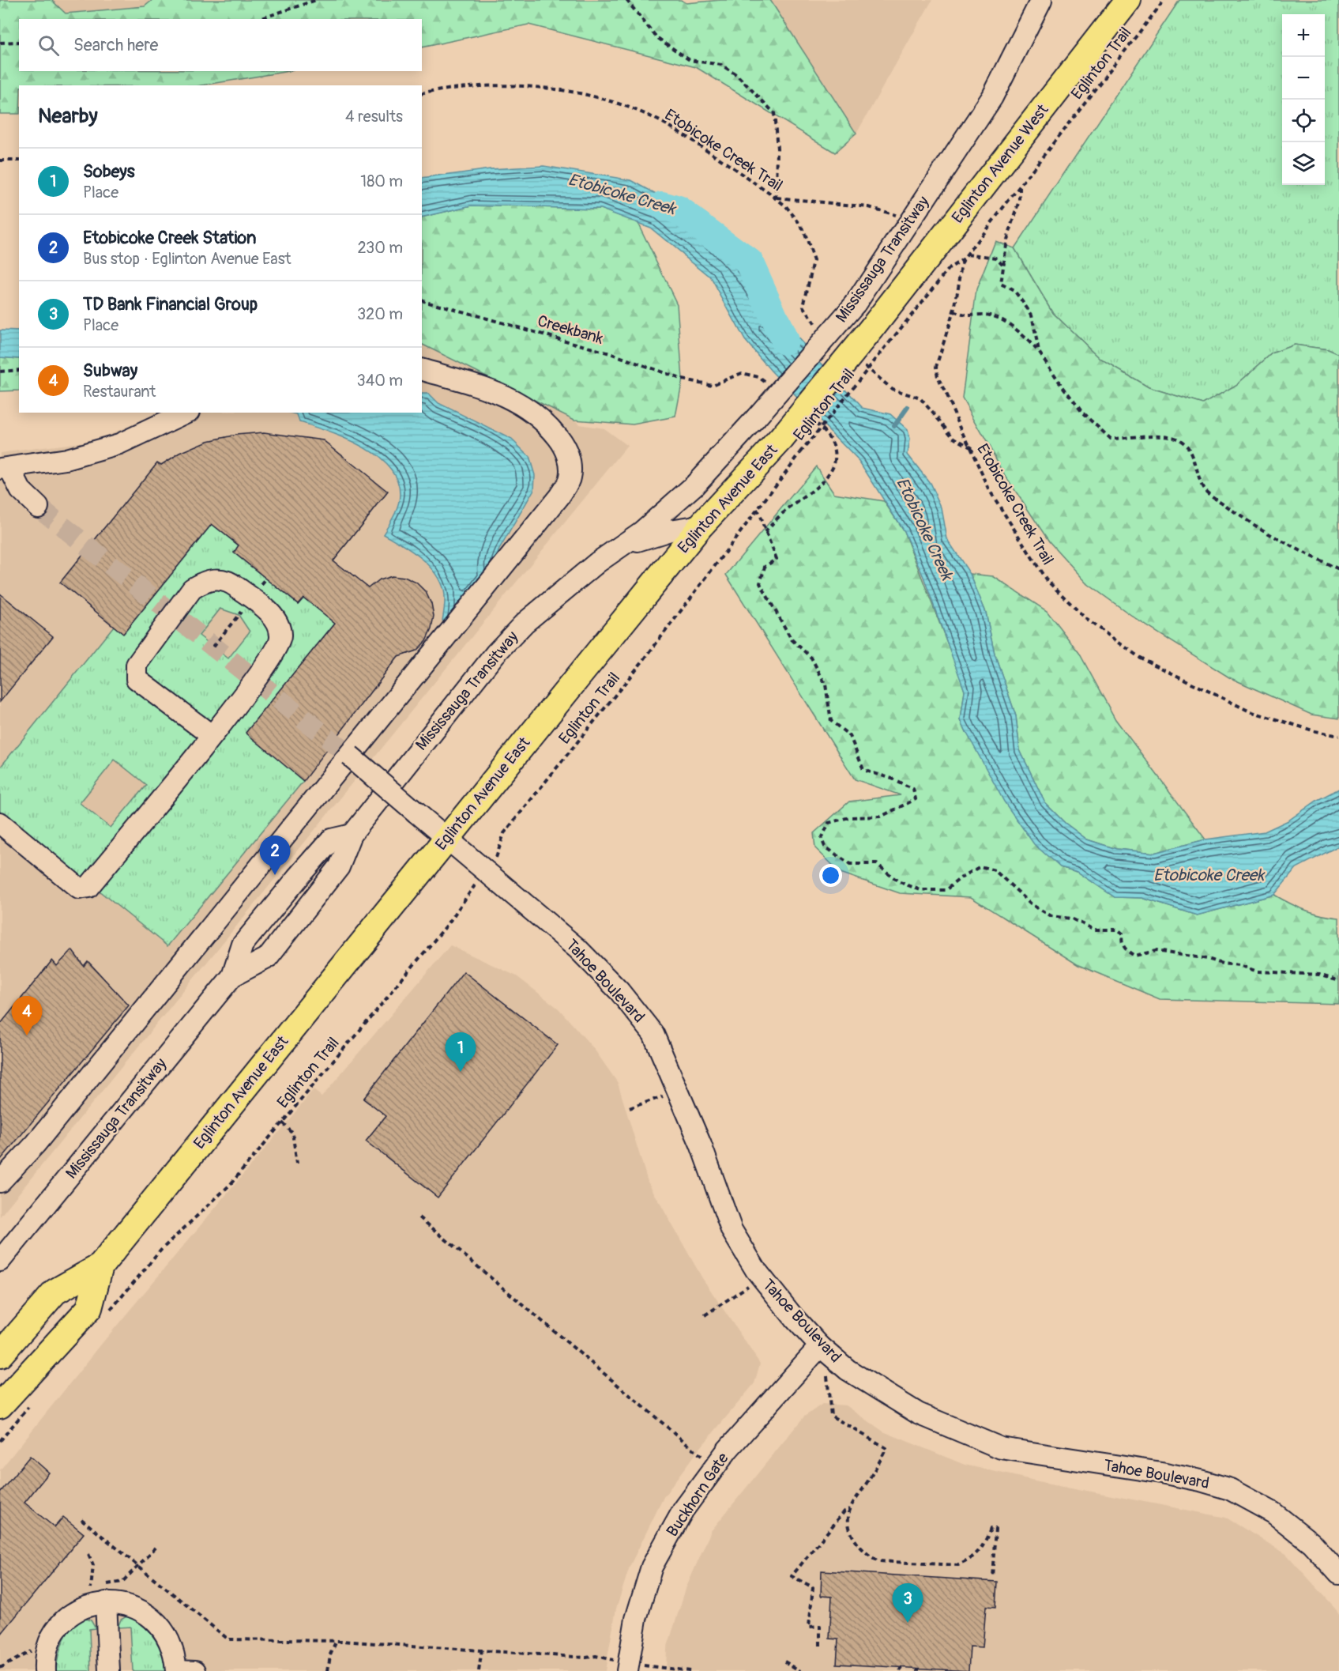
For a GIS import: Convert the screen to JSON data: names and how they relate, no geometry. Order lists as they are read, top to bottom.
{
  "streets": {
    "main road": ["Eglinton Avenue West", "Eglinton Avenue East"],
    "street": ["Mississauga Transitway", "Tahoe Boulevard", "Buckhorn Gate"],
    "path": ["Eglinton Trail", "Etobicoke Creek Trail", "Creekbank"]
  },
  "crossings": [
    ["Eglinton Trail", "Eglinton Avenue West"],
    ["Eglinton Trail", "Eglinton Avenue East"],
    ["Eglinton Avenue West", "Eglinton Avenue East"],
    ["Mississauga Transitway", "Eglinton Avenue East"],
    ["Eglinton Avenue East", "Tahoe Boulevard"],
    ["Tahoe Boulevard", "Buckhorn Gate"]
  ],
  "water": ["Etobicoke Creek"],
  "page": {
    "map_buttons": ["+", "−"],
    "search": "Search here",
    "heading": ["Nearby", "4 results"],
    "list": [
      {
        "mark": "1",
        "name": "Sobeys",
        "note": "Place",
        "value": "180 m"
      },
      {
        "mark": "2",
        "name": "Etobicoke Creek Station",
        "note": "Bus stop · Eglinton Avenue East",
        "value": "230 m"
      },
      {
        "mark": "3",
        "name": "TD Bank Financial Group",
        "note": "Place",
        "value": "320 m"
      },
      {
        "mark": "4",
        "name": "Subway",
        "note": "Restaurant",
        "value": "340 m"
      }
    ],
    "pins": [
      "2",
      "4",
      "1",
      "3"
    ]
  }
}
